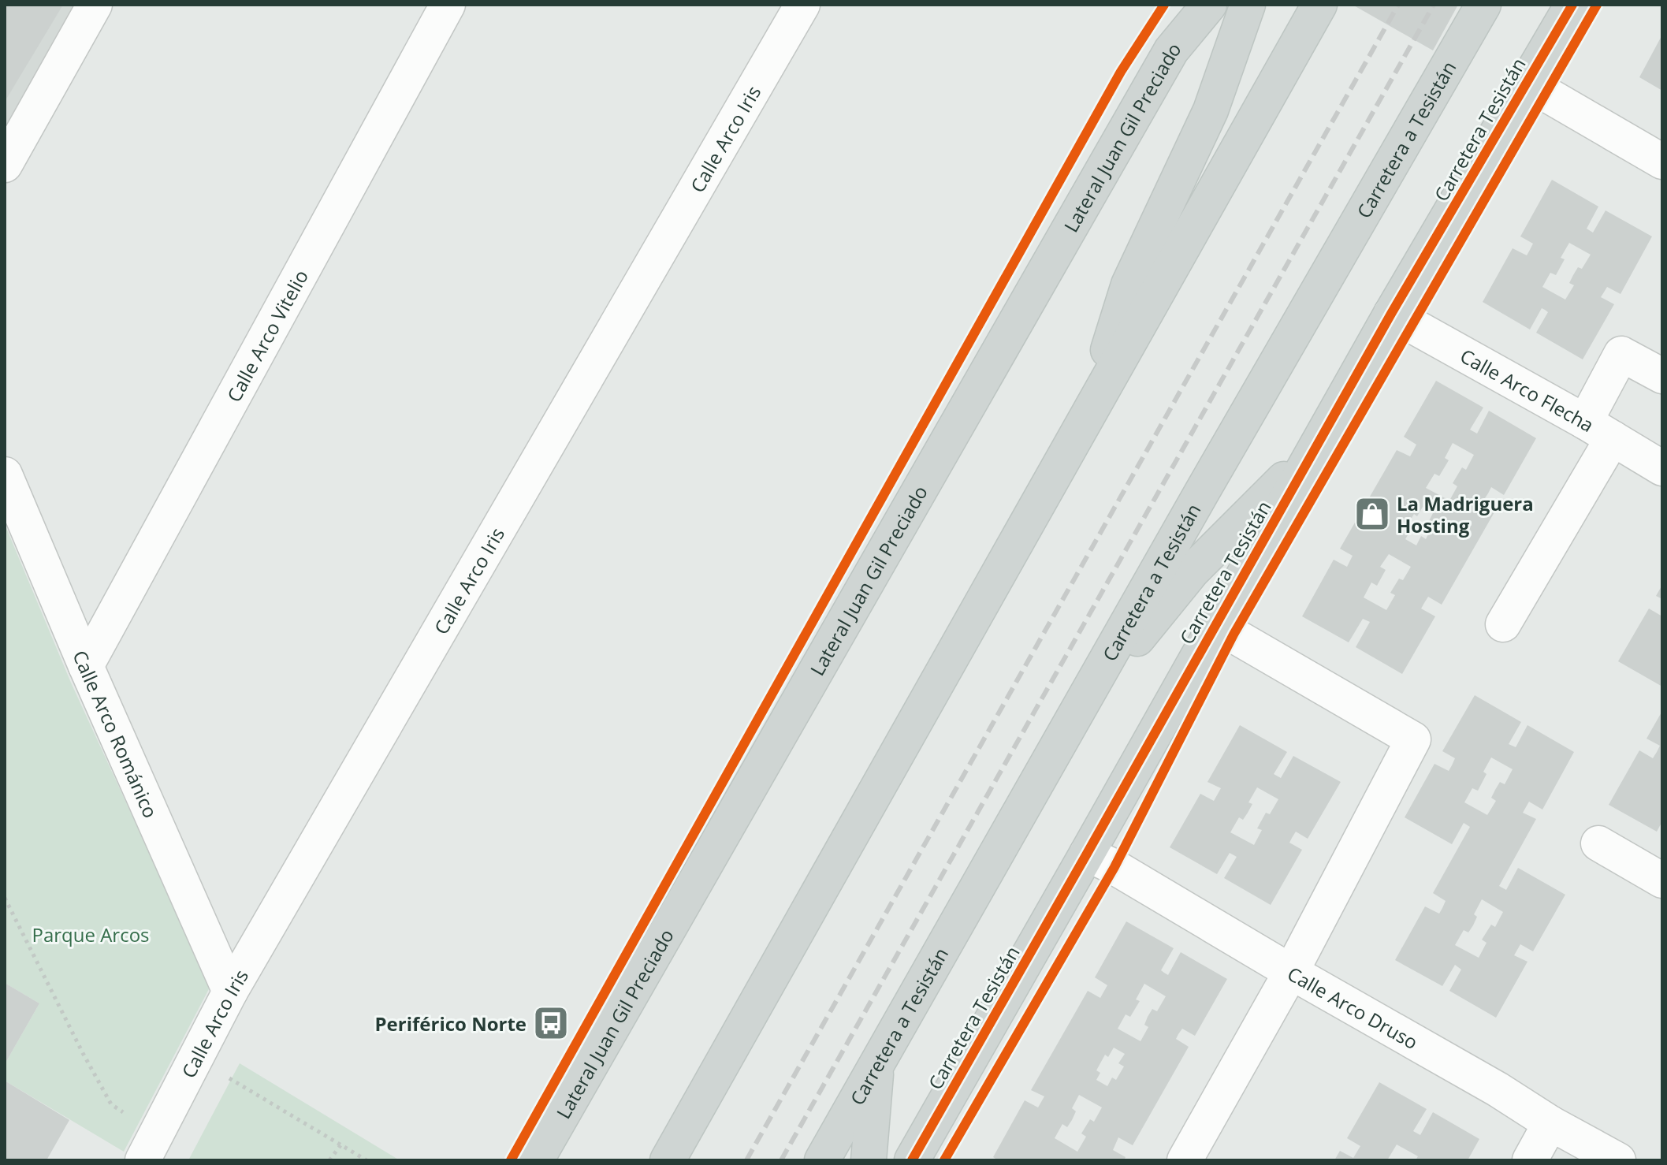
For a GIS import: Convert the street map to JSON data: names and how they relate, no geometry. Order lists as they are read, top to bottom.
{
  "streets": {
    "main road": ["Carretera Tesistán", "Lateral Juan Gil Preciado", "Carretera a Tesistán"],
    "street": [
      "Calle Arco Iris",
      "Calle Arco Vitelio",
      "Calle Arco Flecha",
      "Calle Arco Románico",
      "Calle Arco Druso"
    ]
  },
  "crossings": [
    ["Carretera Tesistán", "Calle Arco Flecha"],
    ["Carretera Tesistán", "Calle Arco Druso"],
    ["Calle Arco Iris", "Calle Arco Románico"],
    ["Calle Arco Vitelio", "Calle Arco Románico"]
  ],
  "parks": ["Parque Arcos"],
  "places": {
    "shop": ["La Madriguera Hosting"],
    "bus stop": ["Periférico Norte"]
  }
}
